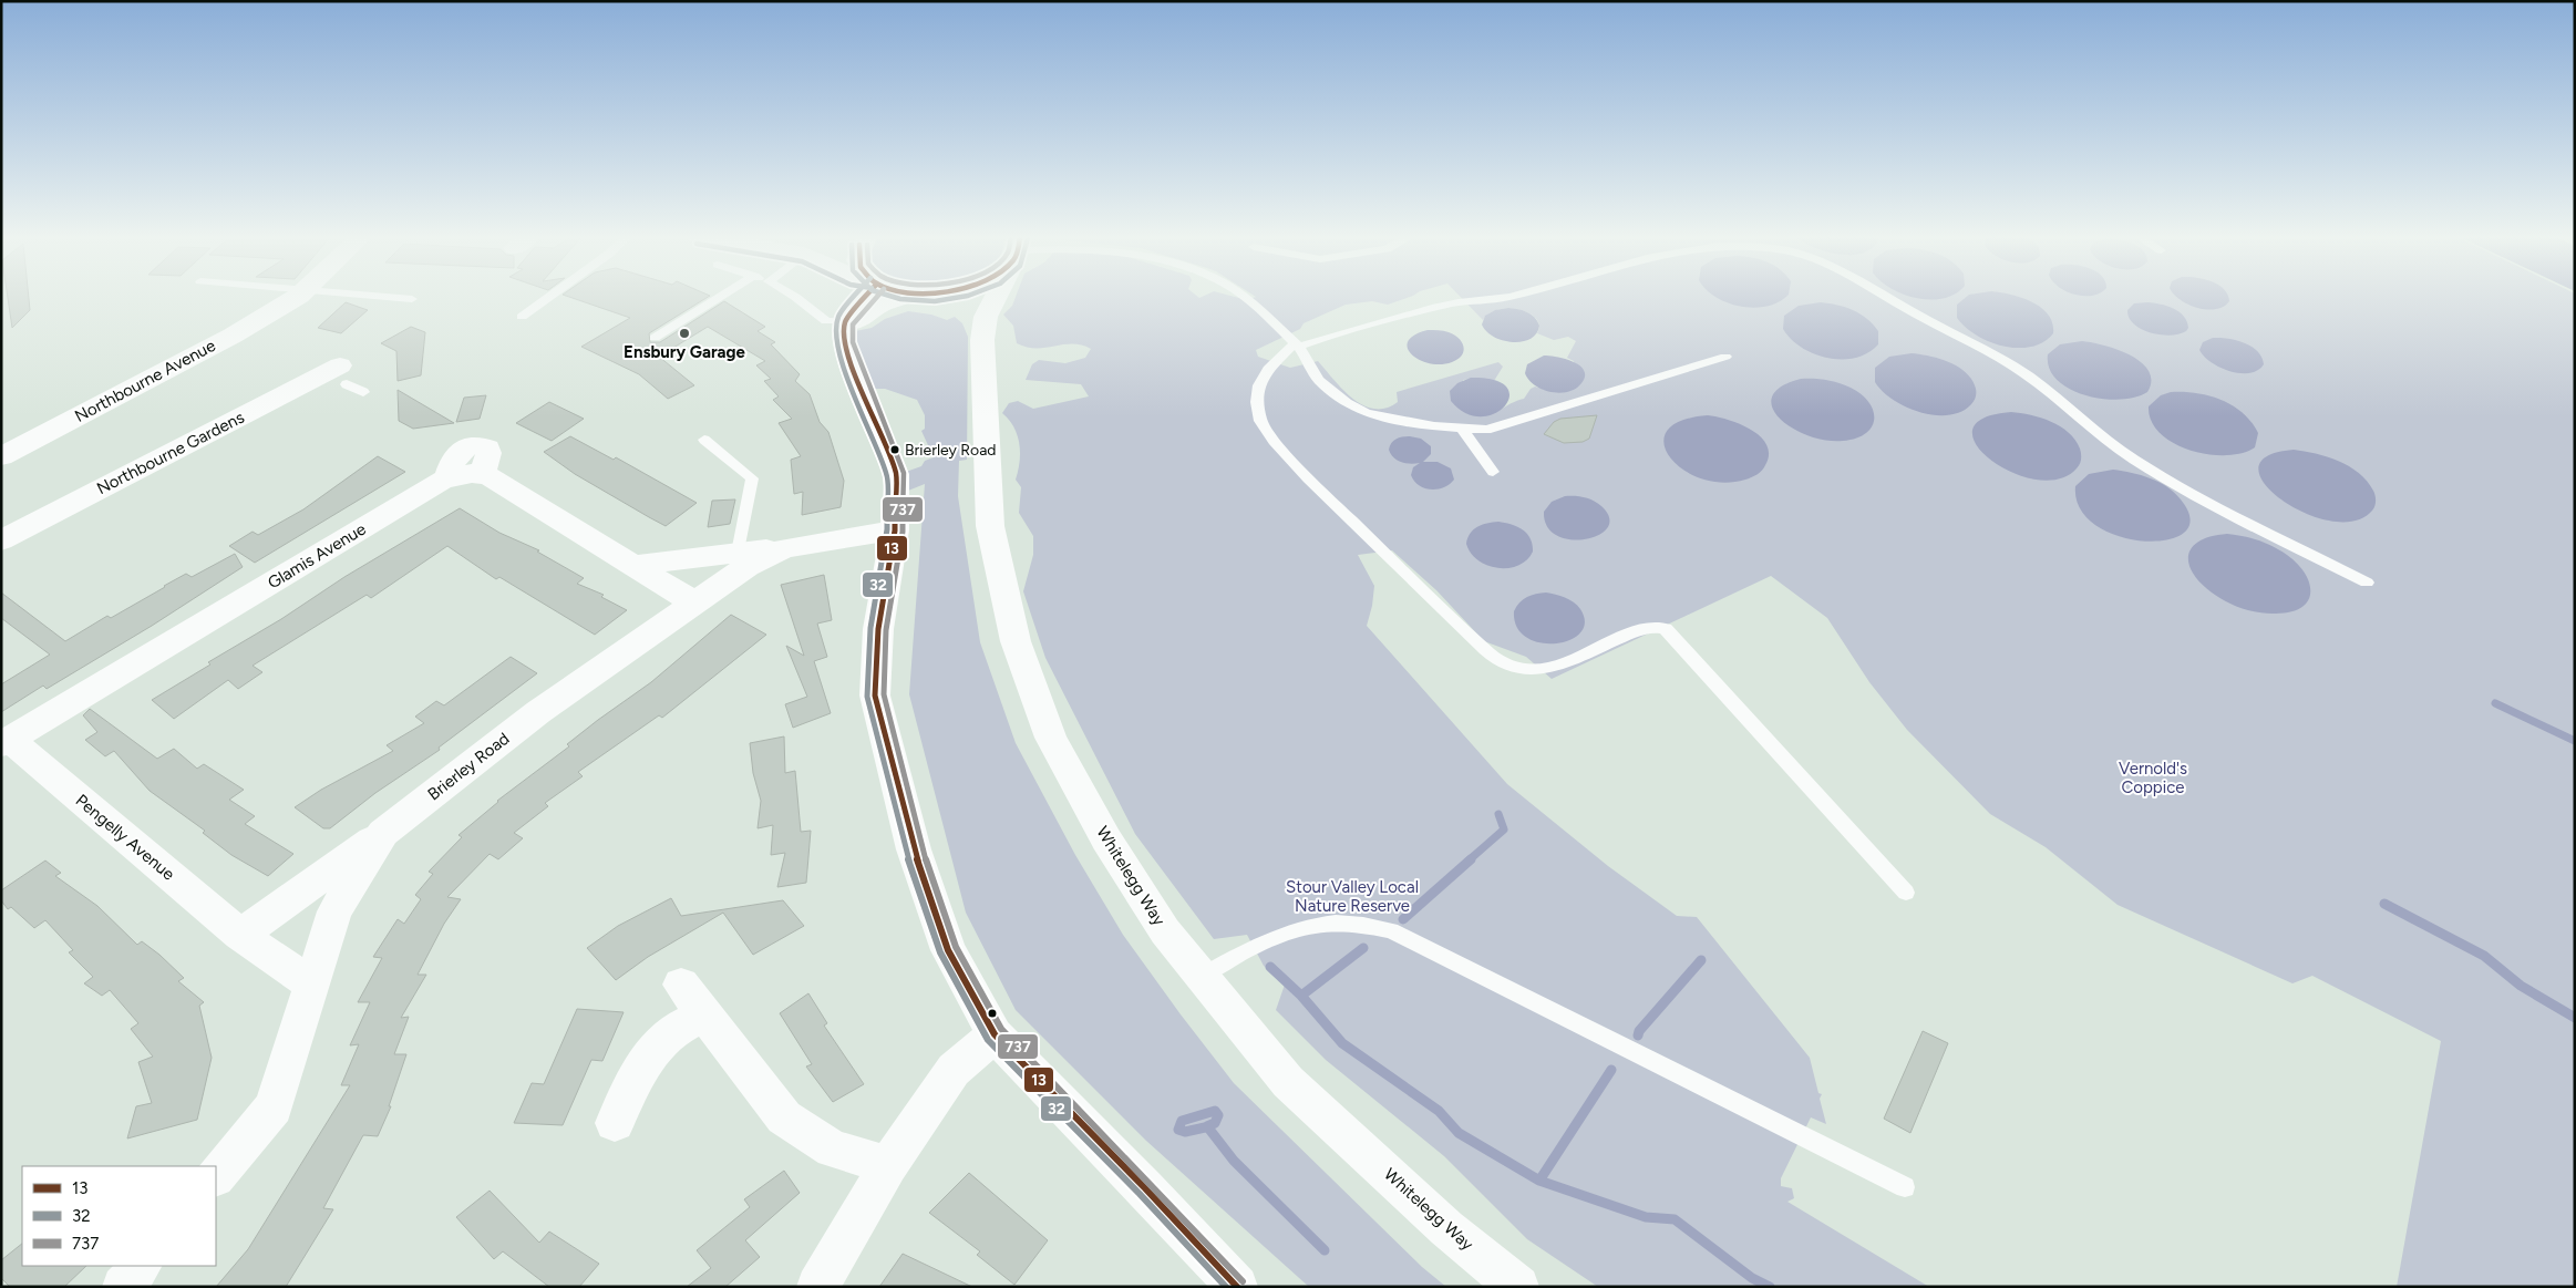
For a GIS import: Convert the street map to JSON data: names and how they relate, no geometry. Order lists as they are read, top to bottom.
{
  "streets": {
    "street": [
      "Northbourne Avenue",
      "Northbourne Gardens",
      "Glamis Avenue",
      "Brierley Road",
      "Pengelly Avenue",
      "Whitelegg Way"
    ]
  },
  "crossings": [
    ["Glamis Avenue", "Brierley Road"],
    ["Glamis Avenue", "Pengelly Avenue"],
    ["Brierley Road", "Pengelly Avenue"]
  ],
  "parks": ["Vernold's Coppice", "Stour Valley Local Nature Reserve"],
  "places": ["Ensbury Garage", "Brierley Road"],
  "lines": ["transit line 13", "transit line 32", "transit line 737"],
  "legend": ["13", "32", "737"]
}
